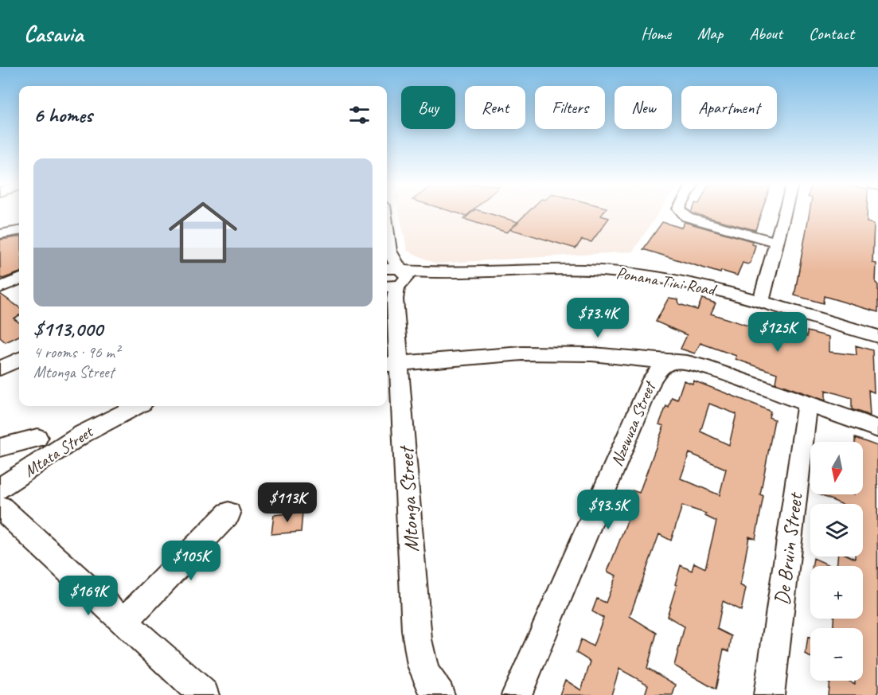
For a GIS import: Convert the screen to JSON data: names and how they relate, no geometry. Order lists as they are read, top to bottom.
{
  "streets": {
    "street": [
      "Ponana Tini Road",
      "Nzewuza Street",
      "Mtata Street",
      "Mtonga Street",
      "De Bruin Street"
    ]
  },
  "crossings": [
    ["Ponana Tini Road", "Mtonga Street"]
  ],
  "north": "bottom",
  "page": {
    "header": "Casavia",
    "nav": [
      "Home",
      "Map",
      "About",
      "Contact"
    ],
    "chip": [
      "Buy",
      "Rent",
      "Filters",
      "New",
      "Apartment"
    ],
    "heading": "6 homes",
    "list": [
      {
        "name": "$113,000",
        "note": "4 rooms · 96 m² · Mtonga Street"
      }
    ],
    "price": [
      "$73.4K",
      "$125K",
      "$113K",
      "$93.5K",
      "$105K",
      "$169K"
    ],
    "map_buttons": ["+", "−"]
  }
}
